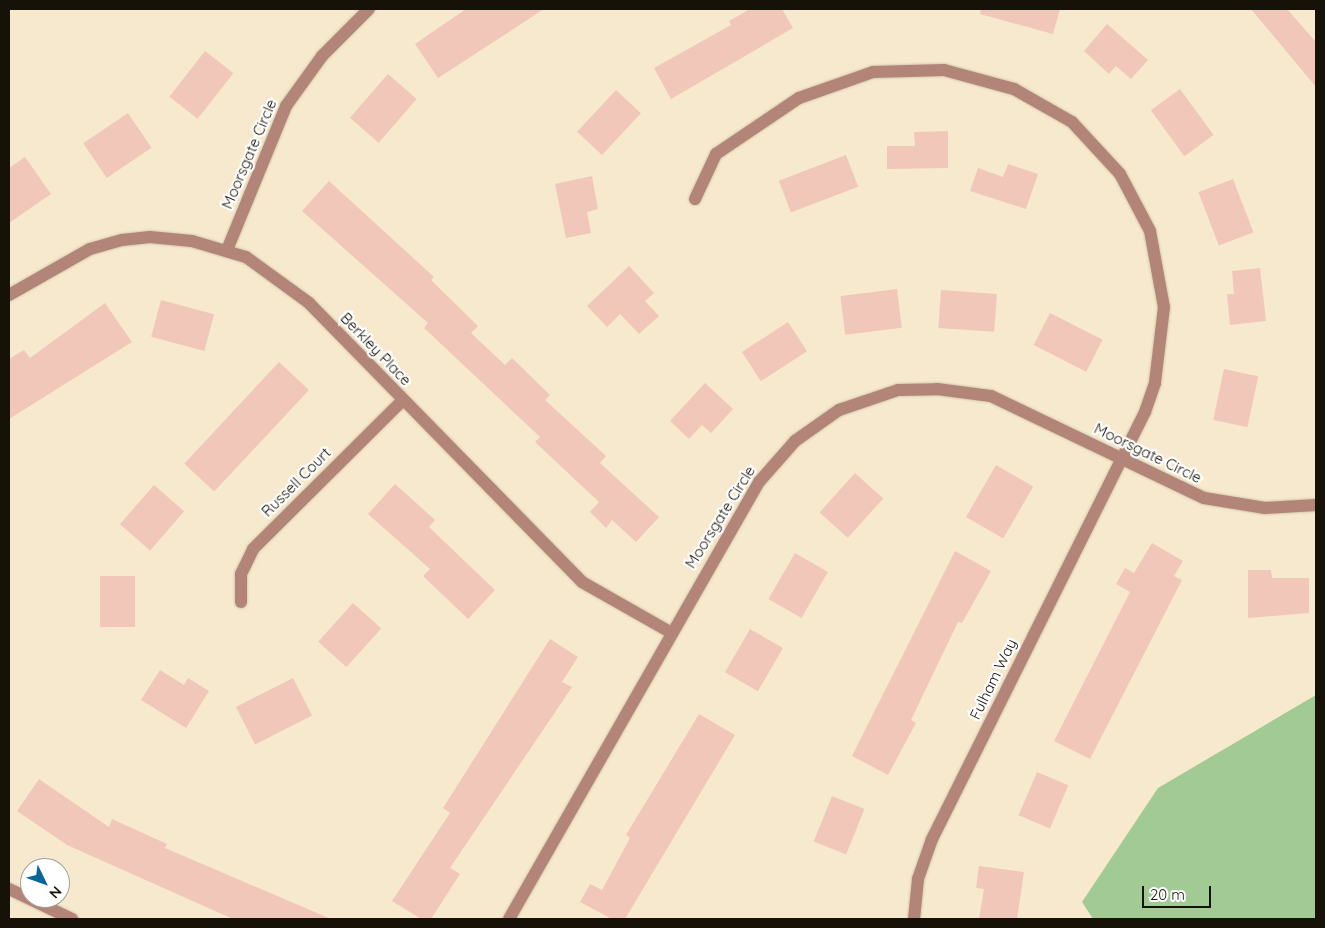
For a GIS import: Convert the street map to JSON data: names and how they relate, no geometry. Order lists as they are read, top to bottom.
{
  "streets": {
    "street": [
      "Moorsgate Circle",
      "Berkley Place",
      "Russell Court",
      "Fulham Way"
    ]
  },
  "crossings": [
    ["Moorsgate Circle", "Berkley Place"],
    ["Moorsgate Circle", "Fulham Way"],
    ["Berkley Place", "Russell Court"]
  ],
  "scale_bar": "20 m",
  "north": "bottom right"
}
